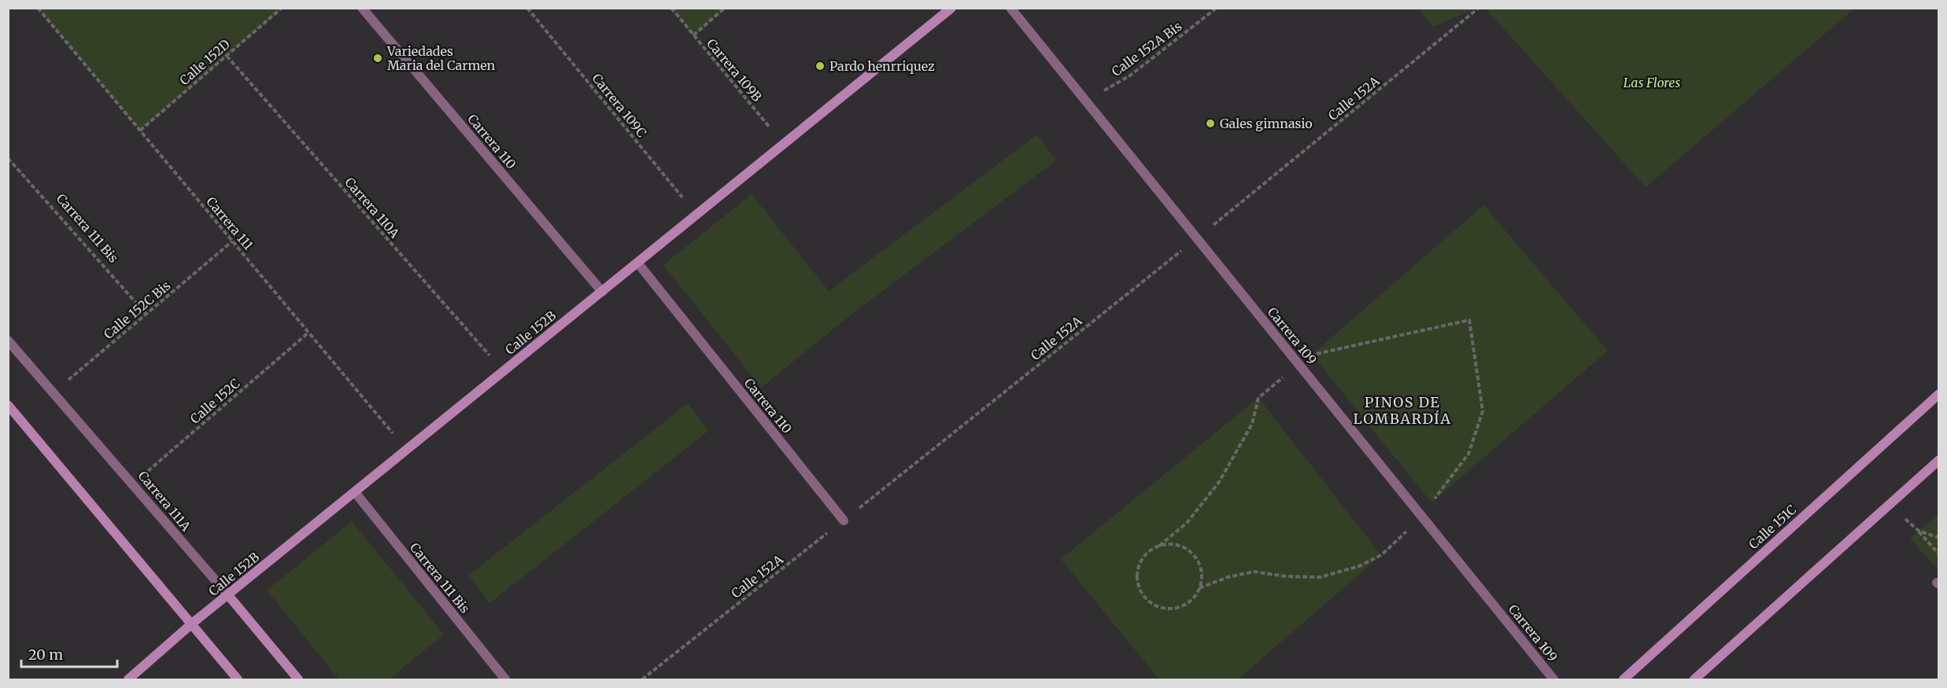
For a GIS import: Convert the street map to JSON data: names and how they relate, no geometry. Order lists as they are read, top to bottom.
{
  "streets": {
    "street": [
      "Carrera 110",
      "Carrera 111 Bis",
      "Calle 152B",
      "Carrera 109",
      "Carrera 111A",
      "Calle 151C"
    ],
    "path": [
      "Calle 152A Bis",
      "Calle 152D",
      "Carrera 109B",
      "Calle 152A",
      "Carrera 109C",
      "Carrera 110A",
      "Carrera 111",
      "Calle 152C Bis",
      "Calle 152C"
    ]
  },
  "crossings": [
    ["Calle 152A Bis", "Carrera 109"],
    ["Calle 152D", "Carrera 110A"],
    ["Calle 152D", "Carrera 111"],
    ["Carrera 109B", "Calle 152B"],
    ["Calle 152A", "Carrera 110"],
    ["Calle 152A", "Carrera 109"],
    ["Carrera 109C", "Calle 152B"],
    ["Carrera 110", "Calle 152B"],
    ["Carrera 110A", "Calle 152B"],
    ["Carrera 111", "Calle 152C Bis"],
    ["Carrera 111", "Calle 152B"],
    ["Carrera 111", "Calle 152C"],
    ["Carrera 111 Bis", "Calle 152C Bis"],
    ["Carrera 111 Bis", "Calle 152B"],
    ["Calle 152C Bis", "Carrera 111A"],
    ["Calle 152B", "Carrera 111A"],
    ["Calle 152C", "Carrera 111A"]
  ],
  "districts": ["PINOS DE LOMBARDÍA"],
  "parks": ["Las Flores"],
  "places": ["Variedades Maria del Carmen", "Pardo henrriquez", "Gales gimnasio"],
  "scale_bar": "20 m"
}
